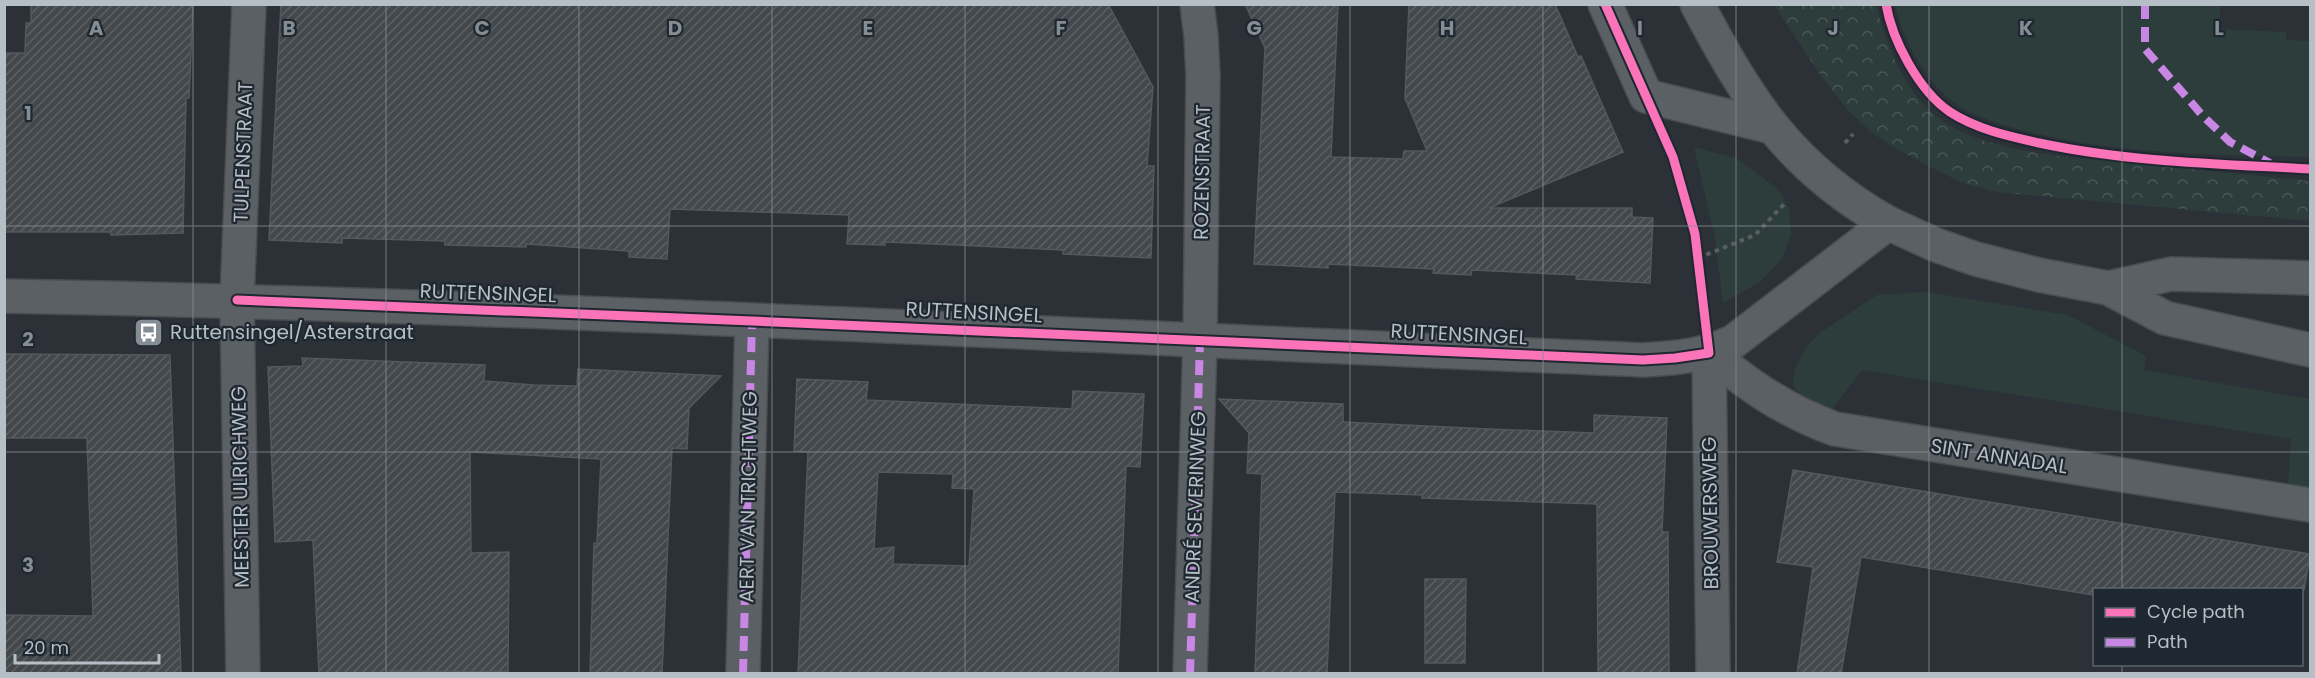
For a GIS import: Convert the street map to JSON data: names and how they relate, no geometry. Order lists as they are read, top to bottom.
{
  "streets": {
    "street": [
      "TULPENSTRAAT",
      "ROZENSTRAAT",
      "RUTTENSINGEL",
      "SINT ANNADAL",
      "MEESTER ULRICHWEG",
      "AERT VAN TRICHTWEG",
      "ANDRÉ SEVERINWEG",
      "BROUWERSWEG"
    ]
  },
  "crossings": [
    ["TULPENSTRAAT", "RUTTENSINGEL"],
    ["TULPENSTRAAT", "MEESTER ULRICHWEG"],
    ["ROZENSTRAAT", "RUTTENSINGEL"],
    ["ROZENSTRAAT", "ANDRÉ SEVERINWEG"],
    ["RUTTENSINGEL", "SINT ANNADAL"],
    ["RUTTENSINGEL", "MEESTER ULRICHWEG"],
    ["RUTTENSINGEL", "AERT VAN TRICHTWEG"],
    ["RUTTENSINGEL", "ANDRÉ SEVERINWEG"],
    ["RUTTENSINGEL", "BROUWERSWEG"],
    ["SINT ANNADAL", "BROUWERSWEG"]
  ],
  "places": {
    "bus stop": ["Ruttensingel/Asterstraat"]
  },
  "legend": ["Cycle path", "Path"],
  "scale_bar": "20 m",
  "grid": {
    "columns": [
      "A",
      "B",
      "C",
      "D",
      "E",
      "F",
      "G",
      "H",
      "I",
      "J",
      "K",
      "L"
    ],
    "rows": ["1", "2", "3"]
  }
}
